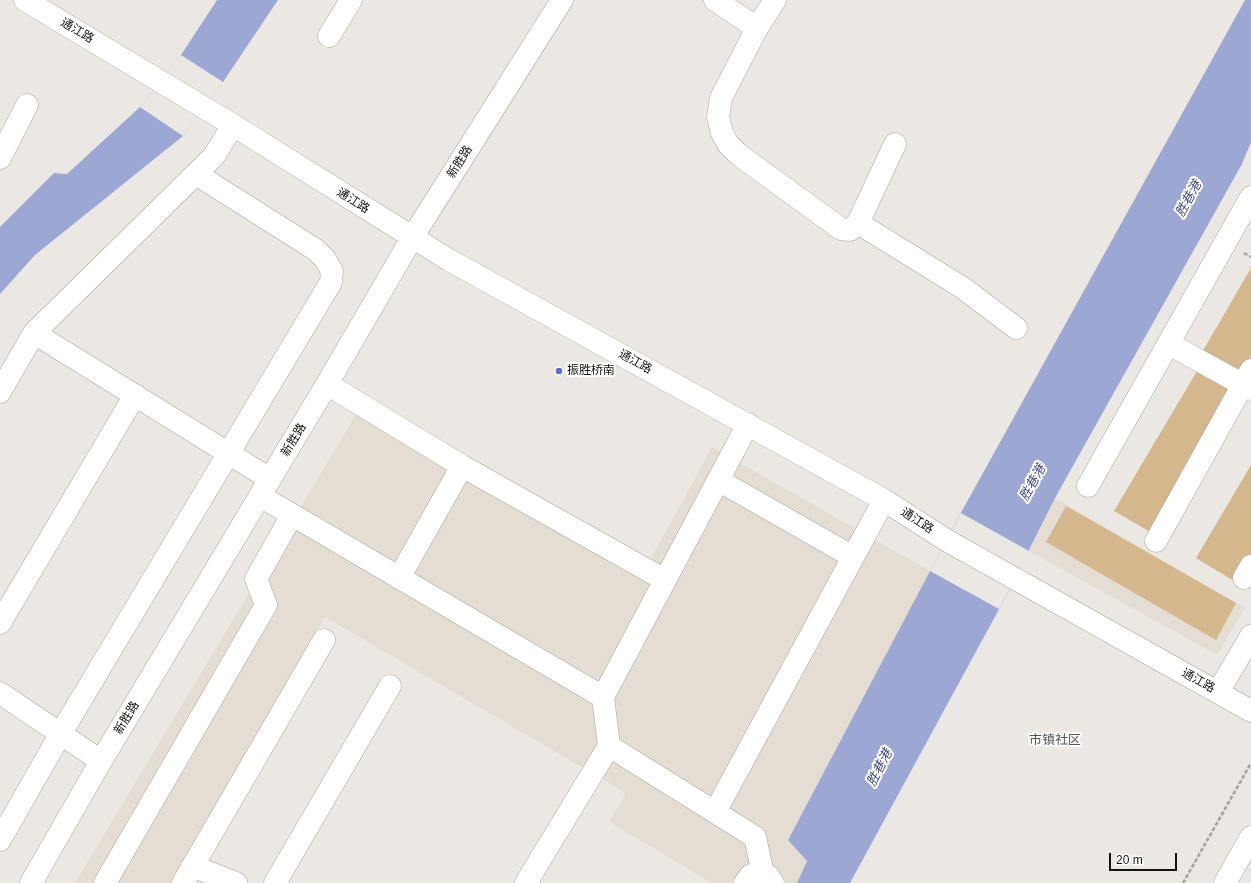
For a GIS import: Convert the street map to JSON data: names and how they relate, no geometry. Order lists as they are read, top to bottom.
{
  "streets": {
    "street": ["通江路", "新胜路"]
  },
  "crossings": [
    ["通江路", "新胜路"]
  ],
  "districts": ["市镇社区"],
  "water": ["胜巷港"],
  "places": ["振胜桥南"],
  "scale_bar": "20 m"
}
